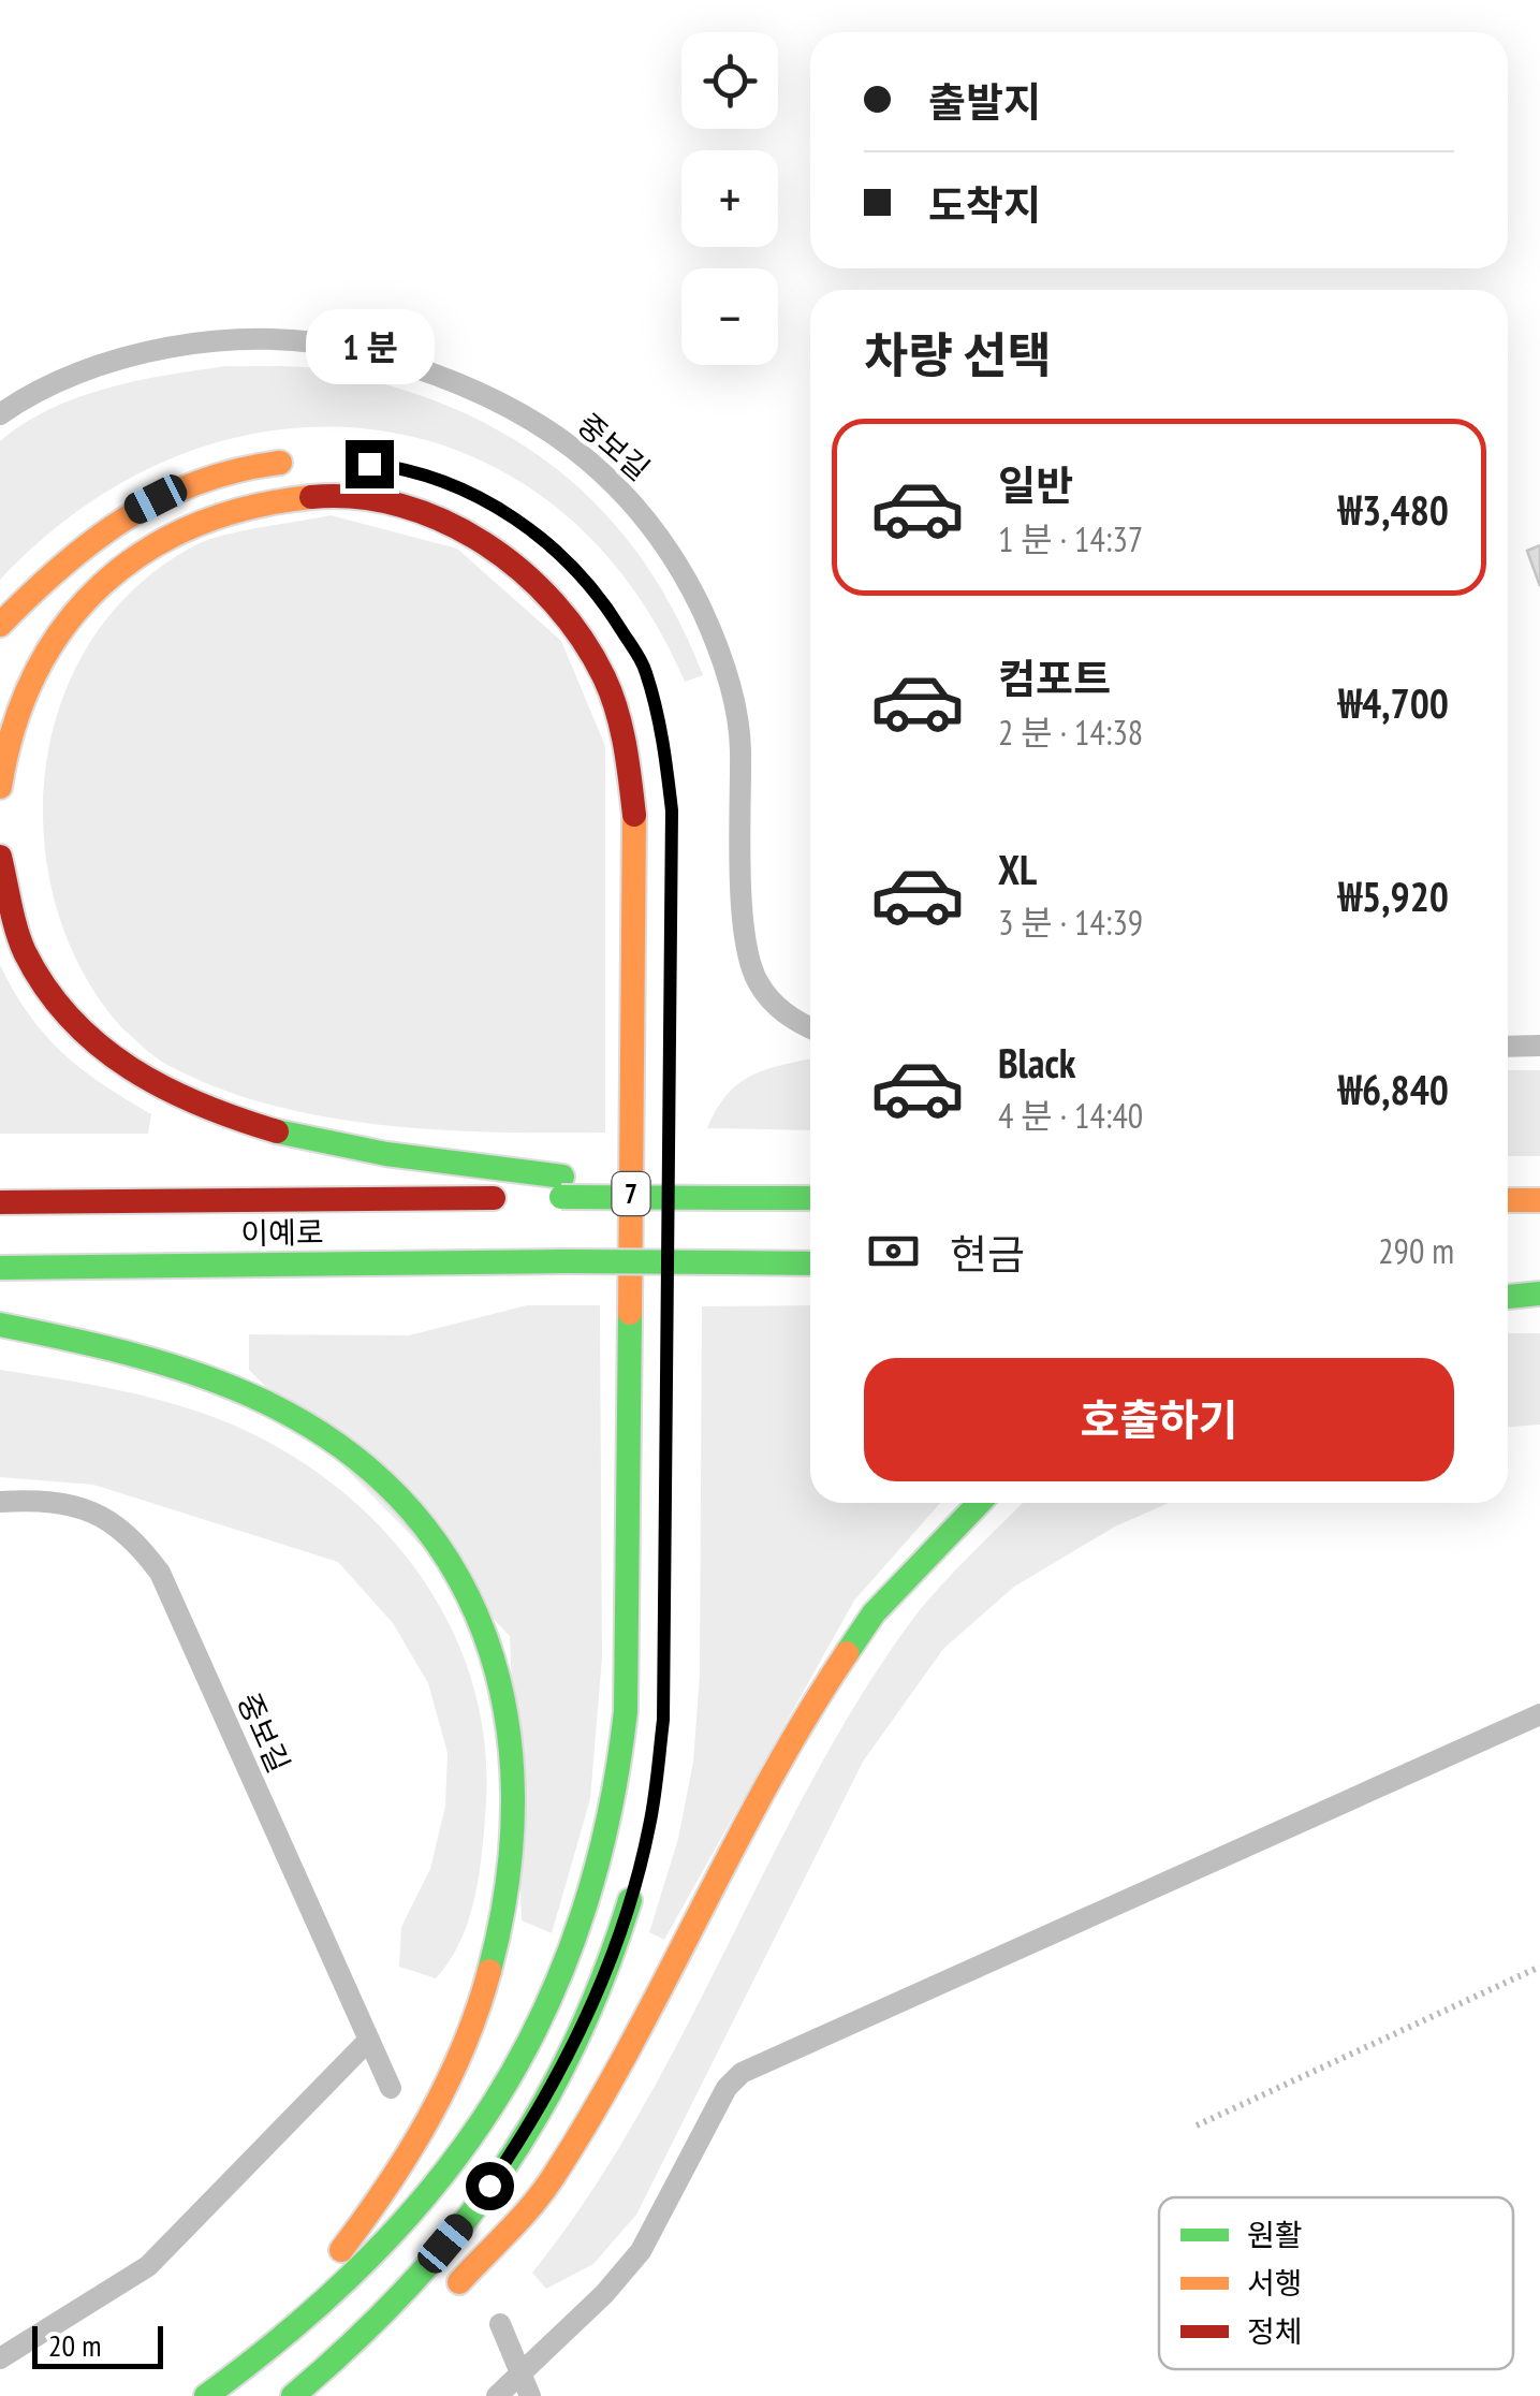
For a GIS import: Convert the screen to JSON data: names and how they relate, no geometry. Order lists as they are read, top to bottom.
{
  "streets": {
    "highway": ["7", "이예로"],
    "lane": ["중보길"]
  },
  "crossings": [
    ["7", "이예로"]
  ],
  "legend": ["원활", "서행", "정체"],
  "scale_bar": "20 m",
  "page": {
    "map_buttons": ["+", "−"],
    "banner": ["출발지", "도착지"],
    "heading": "차량 선택",
    "bubble": "1 분",
    "list": [
      {
        "name": "일반",
        "note": "1 분 · 14:37",
        "value": "₩3,480"
      },
      {
        "name": "컴포트",
        "note": "2 분 · 14:38",
        "value": "₩4,700"
      },
      {
        "name": "XL",
        "note": "3 분 · 14:39",
        "value": "₩5,920"
      },
      {
        "name": "Black",
        "note": "4 분 · 14:40",
        "value": "₩6,840"
      }
    ],
    "pay": ["현금", "290 m"],
    "buttons": "호출하기",
    "scale": "20 m"
  }
}
